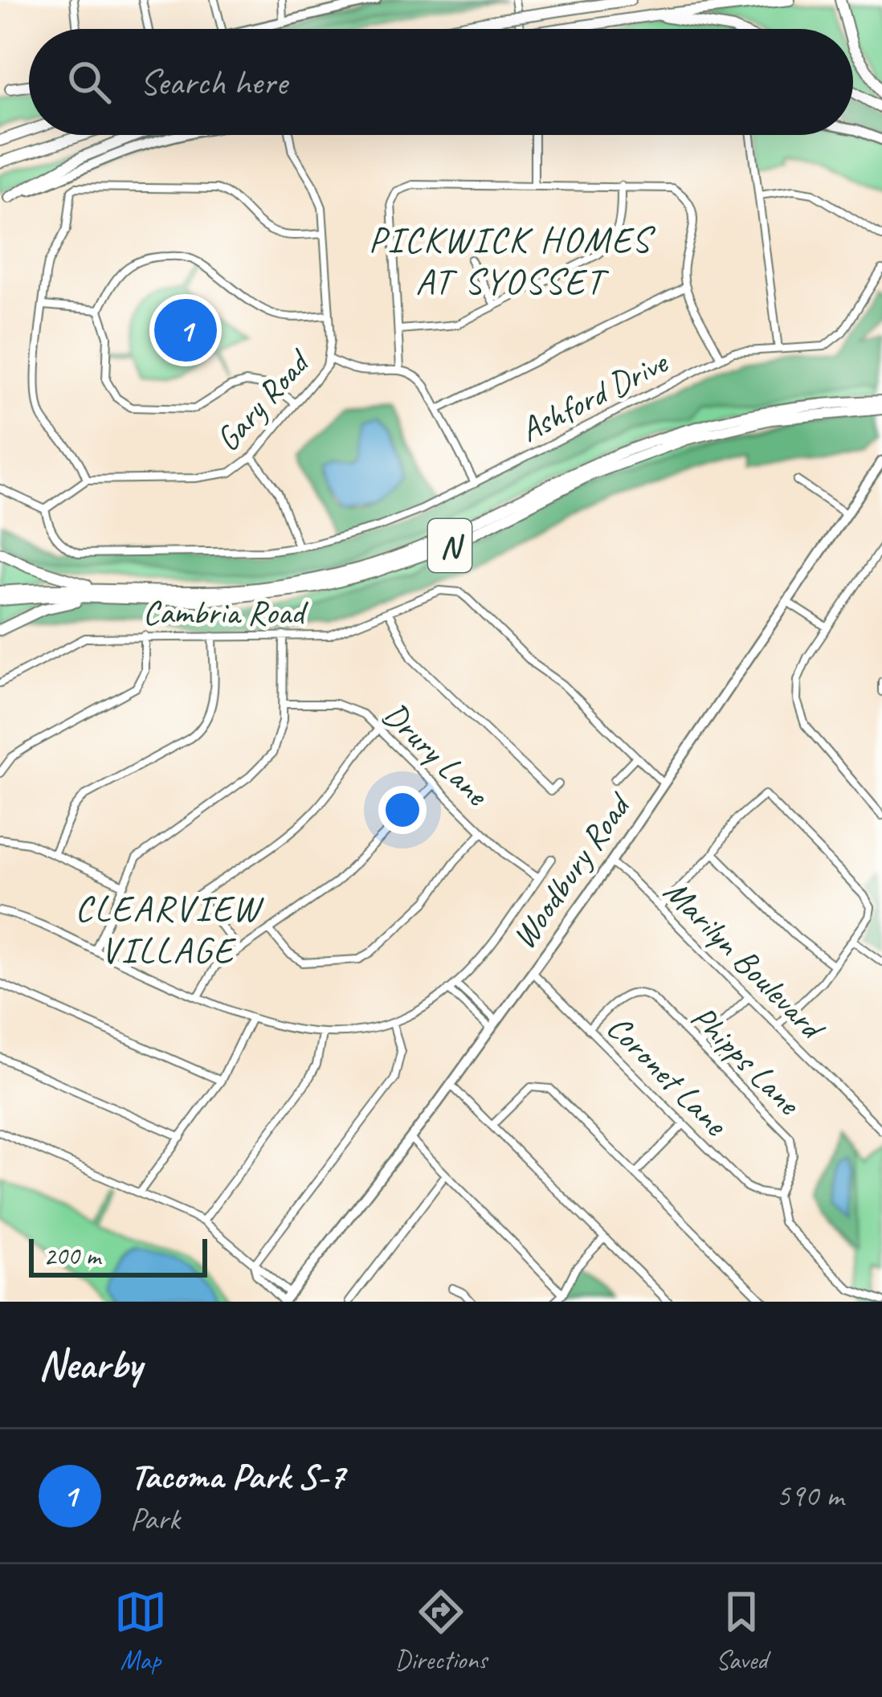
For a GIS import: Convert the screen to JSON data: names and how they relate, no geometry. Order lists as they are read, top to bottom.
{
  "streets": {
    "highway": ["N"],
    "main road": ["Woodbury Road"],
    "street": [
      "Ashford Drive",
      "Gary Road",
      "Cambria Road",
      "Drury Lane",
      "Marilyn Boulevard",
      "Phipps Lane",
      "Coronet Lane"
    ]
  },
  "crossings": [
    ["Woodbury Road", "Marilyn Boulevard"],
    ["Woodbury Road", "Coronet Lane"],
    ["Phipps Lane", "Coronet Lane"]
  ],
  "districts": ["PICKWICK HOMES AT SYOSSET", "CLEARVIEW VILLAGE"],
  "scale_bar": "200 m",
  "page": {
    "search": "Search here",
    "pins": "1",
    "scale": "200 m",
    "heading": "Nearby",
    "list": [
      {
        "mark": "1",
        "name": "Tacoma Park S-7",
        "note": "Park",
        "value": "590 m"
      }
    ],
    "nav": ["Map", "Directions", "Saved"]
  }
}
